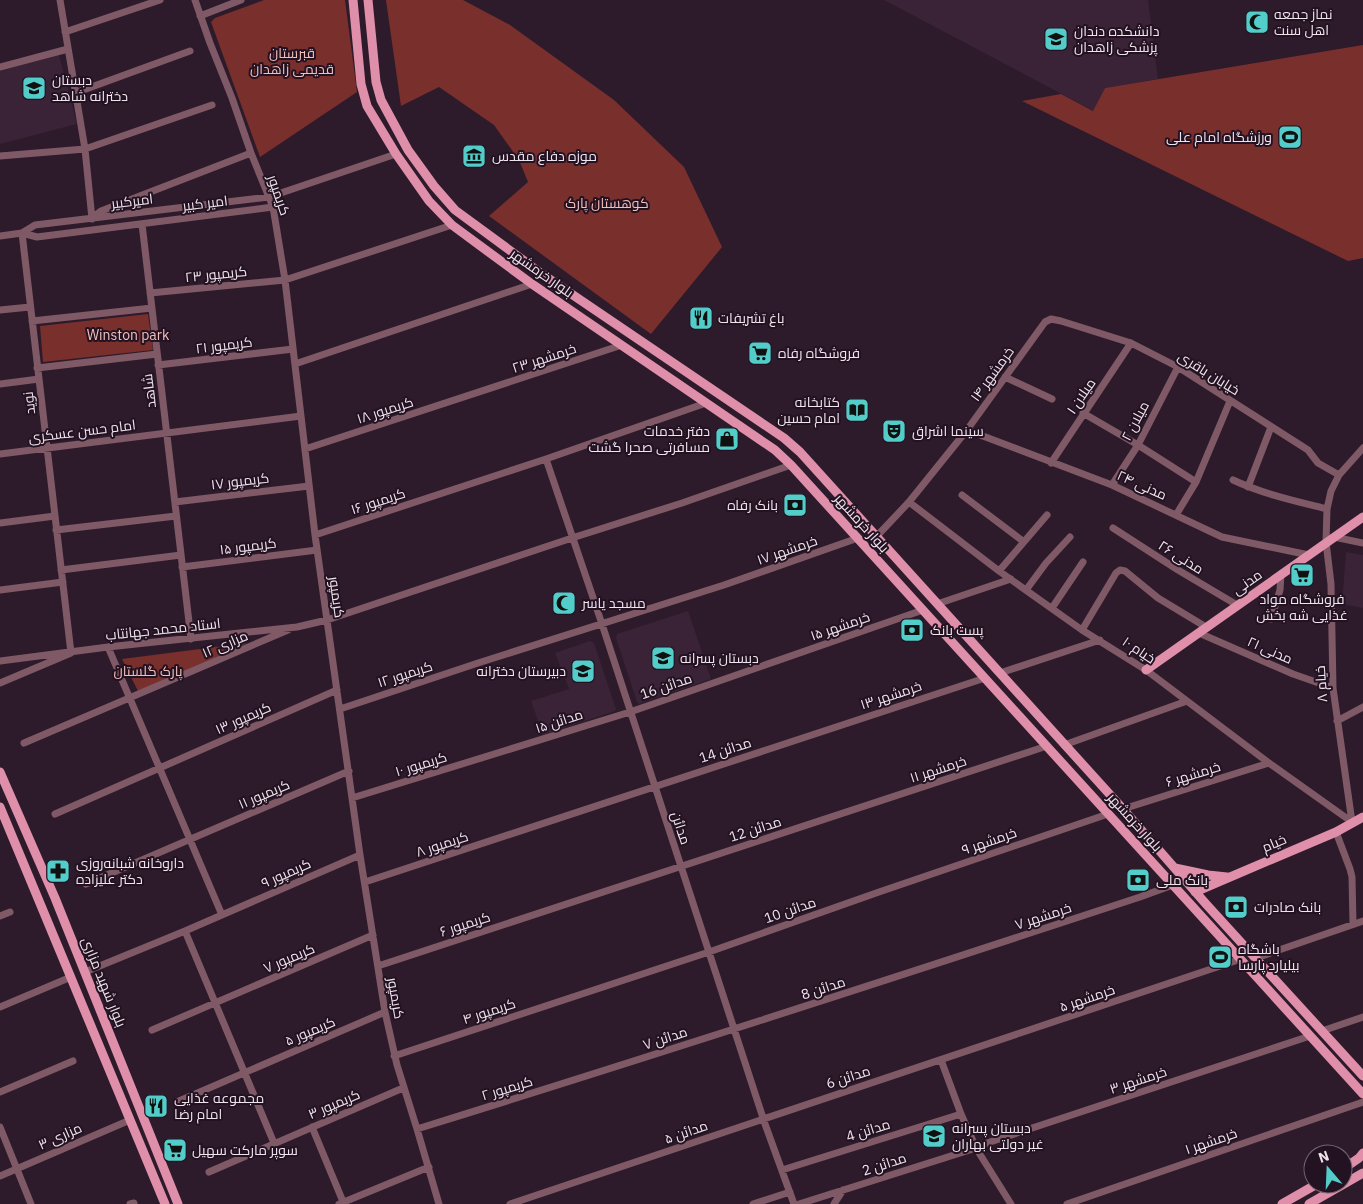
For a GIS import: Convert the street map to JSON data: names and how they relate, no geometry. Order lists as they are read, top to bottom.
{
  "streets": {
    "main road": [
      "بلوار خرمشهر",
      "مدنی",
      "خیام",
      "بلوار شهید مزاری"
    ],
    "street": [
      "کریمپور",
      "امیرکبیر",
      "امیر کبیر",
      "کریمپور ۲۳",
      "کریمپور ۲۱",
      "خرمشهر ۲۳",
      "خیابان باقری",
      "خرمشهر ۱۴",
      "شاهد",
      "میلان ۱",
      "نوید",
      "کریمپور ۱۸",
      "میلان ۲",
      "امام حسن عسکری",
      "کریمپور ۱۷",
      "مدنی ۲۴",
      "کریمپور ۱۶",
      "کریمپور ۱۵",
      "خرمشهر ۱۷",
      "مدنی ۲۶",
      "خرمشهر ۱۵",
      "استاد محمد جهانتاب",
      "مزاری ۱۲",
      "خیام ۱۰",
      "مدنی ۲۱",
      "کریمپور ۱۲",
      "خیام ۸",
      "مدائن 16",
      "خرمشهر ۱۳",
      "کریمپور ۱۳",
      "مدائن ۱۵",
      "مدائن 14",
      "کریمپور ۱۰",
      "خرمشهر ۱۱",
      "خرمشهر ۶",
      "کریمپور ۱۱",
      "مدائن",
      "مدائن 12",
      "خرمشهر ۹",
      "کریمپور ۸",
      "کریمپور ۹",
      "مدائن 10",
      "خرمشهر ۷",
      "کریمپور ۶",
      "کریمپور ۷",
      "مدائن 8",
      "خرمشهر ۵",
      "کریمپور ۴",
      "کریمپور ۵",
      "مدائن ۷",
      "مدائن 6",
      "خرمشهر ۳",
      "کریمپور ۲",
      "کریمپور ۳",
      "مدائن 4",
      "مدائن ۵",
      "مزاری ۳",
      "خرمشهر ۱",
      "مدائن 2"
    ]
  },
  "crossings": [
    ["کریمپور", "امیرکبیر"],
    ["کریمپور", "امیر کبیر"],
    ["کریمپور", "کریمپور ۲۳"],
    ["کریمپور", "کریمپور ۲۱"],
    ["کریمپور", "کریمپور ۱۸"],
    ["کریمپور", "امام حسن عسکری"],
    ["کریمپور", "کریمپور ۱۷"],
    ["کریمپور", "کریمپور ۱۶"],
    ["کریمپور", "کریمپور ۱۵"],
    ["کریمپور", "استاد محمد جهانتاب"],
    ["کریمپور", "کریمپور ۱۲"],
    ["کریمپور", "کریمپور ۱۳"],
    ["کریمپور", "کریمپور ۱۰"],
    ["کریمپور", "کریمپور ۱۱"],
    ["کریمپور", "کریمپور ۸"],
    ["کریمپور", "کریمپور ۹"],
    ["کریمپور", "کریمپور ۶"],
    ["کریمپور", "کریمپور ۷"],
    ["کریمپور", "کریمپور ۴"],
    ["کریمپور", "کریمپور ۵"],
    ["کریمپور", "کریمپور ۲"],
    ["کریمپور", "کریمپور ۳"],
    ["امیرکبیر", "امیر کبیر"],
    ["امیرکبیر", "بلوار خرمشهر"],
    ["امیرکبیر", "نوید"],
    ["امیر کبیر", "شاهد"],
    ["امیر کبیر", "نوید"],
    ["بلوار خرمشهر", "کریمپور ۲۳"],
    ["بلوار خرمشهر", "خرمشهر ۲۳"],
    ["بلوار خرمشهر", "خرمشهر ۱۴"],
    ["بلوار خرمشهر", "کریمپور ۱۶"],
    ["بلوار خرمشهر", "خرمشهر ۱۷"],
    ["بلوار خرمشهر", "خرمشهر ۱۵"],
    ["بلوار خرمشهر", "استاد محمد جهانتاب"],
    ["بلوار خرمشهر", "خرمشهر ۱۳"],
    ["بلوار خرمشهر", "خرمشهر ۱۱"],
    ["بلوار خرمشهر", "خرمشهر ۶"],
    ["بلوار خرمشهر", "خرمشهر ۹"],
    ["بلوار خرمشهر", "خیام"],
    ["بلوار خرمشهر", "خرمشهر ۷"],
    ["بلوار خرمشهر", "خرمشهر ۵"],
    ["بلوار خرمشهر", "خرمشهر ۳"],
    ["کریمپور ۲۳", "شاهد"],
    ["کریمپور ۲۱", "شاهد"],
    ["خرمشهر ۲۳", "کریمپور ۱۸"],
    ["خیابان باقری", "خرمشهر ۱۴"],
    ["خیابان باقری", "میلان ۱"],
    ["خیابان باقری", "میلان ۲"],
    ["خیابان باقری", "خیام ۸"],
    ["خرمشهر ۱۴", "مدنی ۲۴"],
    ["خرمشهر ۱۴", "خیام ۱۰"],
    ["شاهد", "امام حسن عسکری"],
    ["شاهد", "کریمپور ۱۷"],
    ["شاهد", "کریمپور ۱۵"],
    ["شاهد", "استاد محمد جهانتاب"],
    ["میلان ۱", "مدنی ۲۴"],
    ["نوید", "امام حسن عسکری"],
    ["نوید", "استاد محمد جهانتاب"],
    ["میلان ۲", "مدنی ۲۴"],
    ["مدنی ۲۴", "مدنی"],
    ["کریمپور ۱۶", "مدائن"],
    ["خرمشهر ۱۷", "کریمپور ۱۲"],
    ["خرمشهر ۱۷", "مدائن"],
    ["مدنی ۲۶", "مدنی"],
    ["مدنی", "خیام ۱۰"],
    ["مدنی", "مدنی ۲۱"],
    ["مدنی", "خیام ۸"],
    ["خرمشهر ۱۵", "مدائن 16"],
    ["استاد محمد جهانتاب", "مزاری ۱۲"],
    ["استاد محمد جهانتاب", "مدائن"],
    ["خیام ۱۰", "مدنی ۲۱"],
    ["خیام ۱۰", "خیام ۸"],
    ["خیام ۱۰", "خرمشهر ۶"],
    ["خیام ۱۰", "خیام"],
    ["مدنی ۲۱", "خیام ۸"],
    ["کریمپور ۱۲", "مدائن"],
    ["خیام ۸", "خیام"],
    ["مدائن 16", "مدائن ۱۵"],
    ["مدائن 16", "مدائن"],
    ["خرمشهر ۱۳", "مدائن 14"],
    ["مدائن ۱۵", "کریمپور ۱۰"],
    ["مدائن ۱۵", "مدائن"],
    ["مدائن 14", "مدائن"],
    ["مدائن 14", "کریمپور ۸"],
    ["خرمشهر ۱۱", "مدائن 12"],
    ["مدائن", "مدائن 12"],
    ["مدائن", "مدائن 10"],
    ["مدائن", "مدائن 8"],
    ["مدائن", "مدائن ۷"],
    ["مدائن", "مدائن 6"],
    ["مدائن", "مدائن 4"],
    ["مدائن", "مدائن ۵"],
    ["مدائن 12", "کریمپور ۶"],
    ["خرمشهر ۹", "مدائن 10"],
    ["کریمپور ۹", "بلوار شهید مزاری"],
    ["مدائن 10", "کریمپور ۴"],
    ["خرمشهر ۷", "مدائن 8"],
    ["بلوار شهید مزاری", "مزاری ۳"],
    ["مدائن 8", "مدائن ۷"],
    ["خرمشهر ۵", "مدائن 6"],
    ["مدائن ۷", "کریمپور ۲"],
    ["مدائن 6", "مدائن ۵"],
    ["خرمشهر ۳", "مدائن 2"]
  ],
  "parks": [
    "قبرستان قدیمی زاهدان",
    "کوهستان پارک",
    "Winston park",
    "پارک گلستان"
  ],
  "places": {
    "mosque": ["نماز جمعه اهل سنت", "مسجد یاسر"],
    "school or university": [
      "دانشکده دندان پزشکی زاهدان",
      "دبستان دخترانه شاهد",
      "دبستان پسرانه",
      "دبیرستان دخترانه",
      "دبستان پسرانه غیر دولتی بهاران"
    ],
    "sports": ["ورزشگاه امام علی", "باشگاه بیلیارد پارسا"],
    "museum": ["موزه دفاع مقدس"],
    "restaurant": ["باغ تشریفات", "مجموعه غذایی امام رضا"],
    "supermarket": ["فروشگاه رفاه", "فروشگاه مواد غذایی شه بخش", "سوپر مارکت سهیل"],
    "library": ["کتابخانه امام حسین"],
    "theatre": ["سینما اشراق"],
    "shop": ["دفتر خدمات مسافرتی صحرا گشت"],
    "bank": [
      "بانک رفاه",
      "پست بانک",
      "بانک ملی",
      "بانک صادرات"
    ],
    "pharmacy": ["داروخانه شبانه‌روزی دکتر علیزاده"]
  },
  "north": "top"
}
